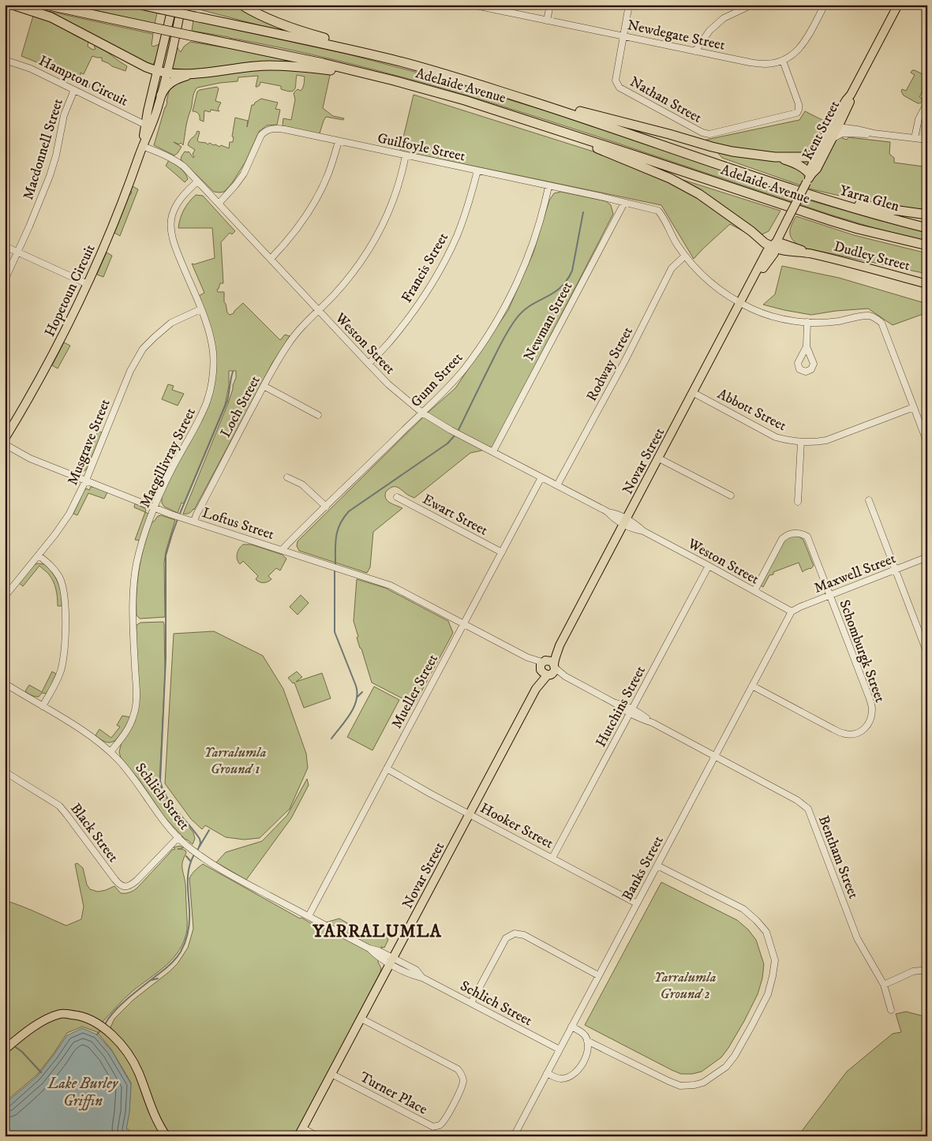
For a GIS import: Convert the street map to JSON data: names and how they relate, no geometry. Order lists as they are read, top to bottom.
{
  "streets": {
    "highway": ["Adelaide Avenue", "Yarra Glen"],
    "main road": [
      "Kent Street",
      "Dudley Street",
      "Hopetoun Circuit",
      "Novar Street"
    ],
    "street": [
      "Newdegate Street",
      "Hampton Circuit",
      "Nathan Street",
      "Guilfoyle Street",
      "Macdonnell Street",
      "Francis Street",
      "Newman Street",
      "Weston Street",
      "Rodway Street",
      "Gunn Street",
      "Loch Street",
      "Abbott Street",
      "Musgrave Street",
      "Macgillivray Street",
      "Ewart Street",
      "Loftus Street",
      "Maxwell Street",
      "Schomburgk Street",
      "Mueller Street",
      "Hutchins Street",
      "Schlich Street",
      "Hooker Street",
      "Black Street",
      "Bentham Street",
      "Banks Street",
      "Turner Place"
    ]
  },
  "crossings": [
    ["Newdegate Street", "Nathan Street"],
    ["Hampton Circuit", "Macdonnell Street"],
    ["Hampton Circuit", "Hopetoun Circuit"],
    ["Adelaide Avenue", "Yarra Glen"],
    ["Kent Street", "Dudley Street"],
    ["Kent Street", "Novar Street"],
    ["Guilfoyle Street", "Francis Street"],
    ["Guilfoyle Street", "Newman Street"],
    ["Guilfoyle Street", "Weston Street"],
    ["Guilfoyle Street", "Rodway Street"],
    ["Guilfoyle Street", "Gunn Street"],
    ["Guilfoyle Street", "Loch Street"],
    ["Dudley Street", "Novar Street"],
    ["Francis Street", "Weston Street"],
    ["Hopetoun Circuit", "Weston Street"],
    ["Newman Street", "Weston Street"],
    ["Weston Street", "Rodway Street"],
    ["Weston Street", "Gunn Street"],
    ["Weston Street", "Loch Street"],
    ["Weston Street", "Macgillivray Street"],
    ["Weston Street", "Novar Street"],
    ["Weston Street", "Maxwell Street"],
    ["Weston Street", "Schomburgk Street"],
    ["Weston Street", "Mueller Street"],
    ["Weston Street", "Hutchins Street"],
    ["Weston Street", "Banks Street"],
    ["Gunn Street", "Loftus Street"],
    ["Loch Street", "Loftus Street"],
    ["Abbott Street", "Novar Street"],
    ["Musgrave Street", "Macgillivray Street"],
    ["Musgrave Street", "Loftus Street"],
    ["Macgillivray Street", "Loftus Street"],
    ["Macgillivray Street", "Schlich Street"],
    ["Novar Street", "Schlich Street"],
    ["Novar Street", "Hooker Street"],
    ["Novar Street", "Bentham Street"],
    ["Novar Street", "Turner Place"],
    ["Ewart Street", "Mueller Street"],
    ["Loftus Street", "Mueller Street"],
    ["Loftus Street", "Bentham Street"],
    ["Maxwell Street", "Schomburgk Street"],
    ["Maxwell Street", "Banks Street"],
    ["Schomburgk Street", "Banks Street"],
    ["Mueller Street", "Schlich Street"],
    ["Mueller Street", "Hooker Street"],
    ["Mueller Street", "Bentham Street"],
    ["Hutchins Street", "Hooker Street"],
    ["Hutchins Street", "Bentham Street"],
    ["Schlich Street", "Black Street"],
    ["Schlich Street", "Banks Street"],
    ["Hooker Street", "Banks Street"],
    ["Bentham Street", "Banks Street"]
  ],
  "districts": ["YARRALUMLA"],
  "water": ["Lake Burley Griffin"],
  "parks": ["Yarralumla Ground 1", "Yarralumla Ground 2"]
}
